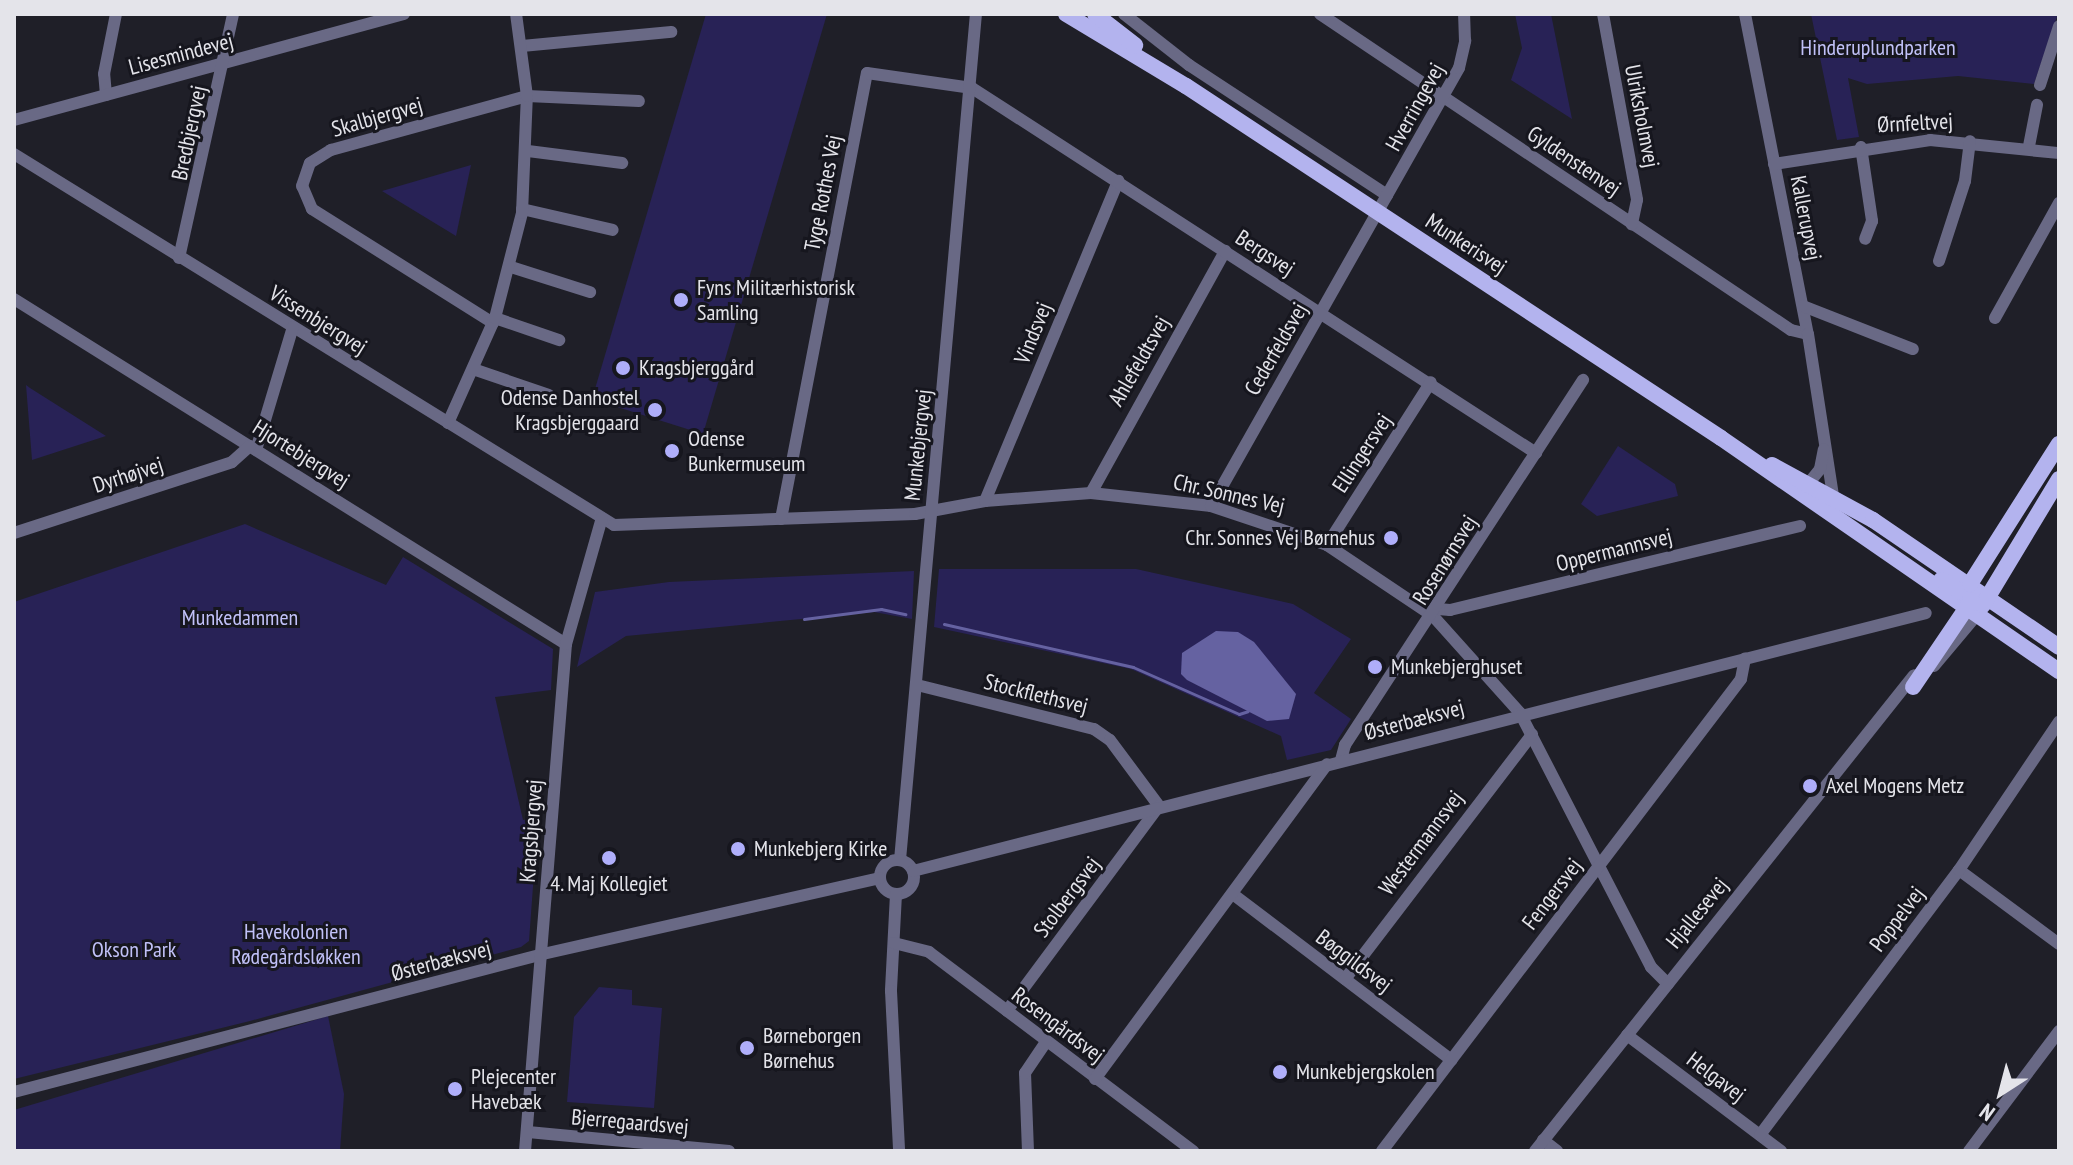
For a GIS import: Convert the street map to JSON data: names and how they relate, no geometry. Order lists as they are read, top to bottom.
{
  "streets": {
    "main road": ["Munkerisvej", "Hjallesevej"],
    "street": [
      "Lisesmindevej",
      "Hverringevej",
      "Ulriksholmvej",
      "Skalbjergvej",
      "Ørnfeltvej",
      "Bredbjergvej",
      "Gyldenstenvej",
      "Tyge Rothes Vej",
      "Kallerupvej",
      "Bergsvej",
      "Vissenbjergvej",
      "Vindsvej",
      "Cederfeldsvej",
      "Ahlefeldtsvej",
      "Munkebjergvej",
      "Ellingersvej",
      "Hjortebjergvej",
      "Dyrhøjvej",
      "Chr. Sonnes Vej",
      "Oppermannsvej",
      "Rosenørnsvej",
      "Stockflethsvej",
      "Østerbæksvej",
      "Kragsbjergvej",
      "Westermannsvej",
      "Fengersvej",
      "Stolbergsvej",
      "Poppelvej",
      "Bøggildsvej",
      "Rosengårdsvej",
      "Helgavej",
      "Bjerregaardsvej"
    ]
  },
  "crossings": [
    ["Lisesmindevej", "Bredbjergvej"],
    ["Hverringevej", "Gyldenstenvej"],
    ["Hverringevej", "Munkerisvej"],
    ["Hverringevej", "Cederfeldsvej"],
    ["Ulriksholmvej", "Gyldenstenvej"],
    ["Ørnfeltvej", "Kallerupvej"],
    ["Bredbjergvej", "Vissenbjergvej"],
    ["Gyldenstenvej", "Kallerupvej"],
    ["Tyge Rothes Vej", "Bergsvej"],
    ["Tyge Rothes Vej", "Munkebjergvej"],
    ["Tyge Rothes Vej", "Chr. Sonnes Vej"],
    ["Kallerupvej", "Munkerisvej"],
    ["Munkerisvej", "Cederfeldsvej"],
    ["Munkerisvej", "Hjallesevej"],
    ["Bergsvej", "Vindsvej"],
    ["Bergsvej", "Cederfeldsvej"],
    ["Bergsvej", "Ahlefeldtsvej"],
    ["Bergsvej", "Munkebjergvej"],
    ["Bergsvej", "Ellingersvej"],
    ["Bergsvej", "Rosenørnsvej"],
    ["Vissenbjergvej", "Chr. Sonnes Vej"],
    ["Vissenbjergvej", "Kragsbjergvej"],
    ["Vindsvej", "Chr. Sonnes Vej"],
    ["Cederfeldsvej", "Chr. Sonnes Vej"],
    ["Ahlefeldtsvej", "Chr. Sonnes Vej"],
    ["Munkebjergvej", "Chr. Sonnes Vej"],
    ["Munkebjergvej", "Stockflethsvej"],
    ["Munkebjergvej", "Østerbæksvej"],
    ["Ellingersvej", "Chr. Sonnes Vej"],
    ["Hjortebjergvej", "Dyrhøjvej"],
    ["Hjortebjergvej", "Kragsbjergvej"],
    ["Chr. Sonnes Vej", "Oppermannsvej"],
    ["Chr. Sonnes Vej", "Rosenørnsvej"],
    ["Chr. Sonnes Vej", "Østerbæksvej"],
    ["Chr. Sonnes Vej", "Kragsbjergvej"],
    ["Chr. Sonnes Vej", "Westermannsvej"],
    ["Chr. Sonnes Vej", "Fengersvej"],
    ["Chr. Sonnes Vej", "Hjallesevej"],
    ["Oppermannsvej", "Rosenørnsvej"],
    ["Rosenørnsvej", "Østerbæksvej"],
    ["Stockflethsvej", "Østerbæksvej"],
    ["Stockflethsvej", "Stolbergsvej"],
    ["Østerbæksvej", "Kragsbjergvej"],
    ["Østerbæksvej", "Fengersvej"],
    ["Østerbæksvej", "Stolbergsvej"],
    ["Kragsbjergvej", "Bjerregaardsvej"],
    ["Westermannsvej", "Bøggildsvej"],
    ["Fengersvej", "Bøggildsvej"],
    ["Stolbergsvej", "Rosengårdsvej"],
    ["Hjallesevej", "Helgavej"],
    ["Poppelvej", "Helgavej"]
  ],
  "parks": [
    "Hinderuplundparken",
    "Munkedammen",
    "Havekolonien Rødegårdsløkken",
    "Okson Park"
  ],
  "places": [
    "Fyns Militærhistorisk Samling",
    "Kragsbjerggård",
    "Odense Danhostel Kragsbjerggaard",
    "Odense Bunkermuseum",
    "Chr. Sonnes Vej Børnehus",
    "Munkebjerghuset",
    "Axel Mogens Metz",
    "Munkebjerg Kirke",
    "4. Maj Kollegiet",
    "Børneborgen Børnehus",
    "Munkebjergskolen",
    "Plejecenter Havebæk"
  ],
  "north": "bottom left"
}
